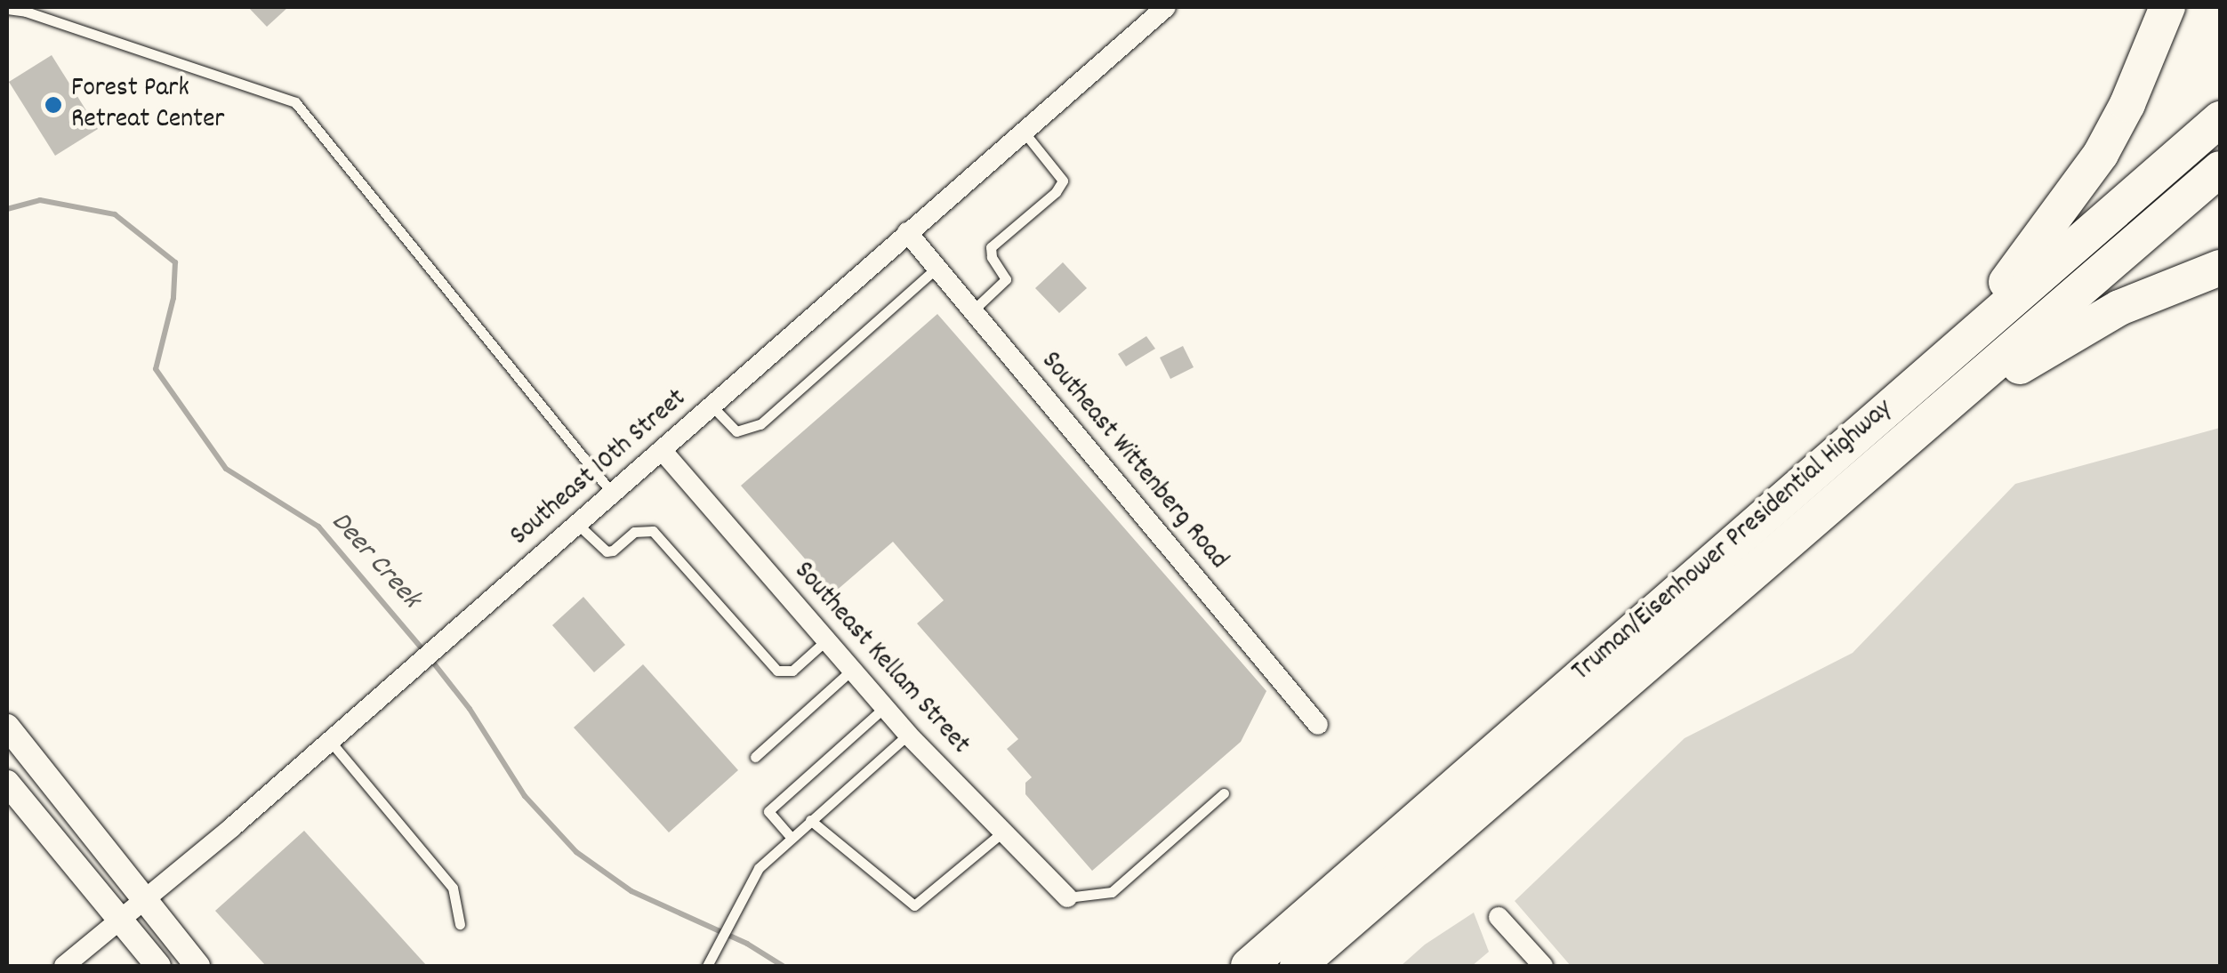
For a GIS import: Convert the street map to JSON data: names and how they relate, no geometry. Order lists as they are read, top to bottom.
{
  "streets": {
    "highway": ["Truman/Eisenhower Presidential Highway"],
    "street": ["Southeast Wittenberg Road", "Southeast 10th Street", "Southeast Kellam Street"]
  },
  "crossings": [
    ["Southeast Wittenberg Road", "Southeast 10th Street"],
    ["Southeast 10th Street", "Southeast Kellam Street"]
  ],
  "water": ["Deer Creek"],
  "places": ["Forest Park Retreat Center"]
}
